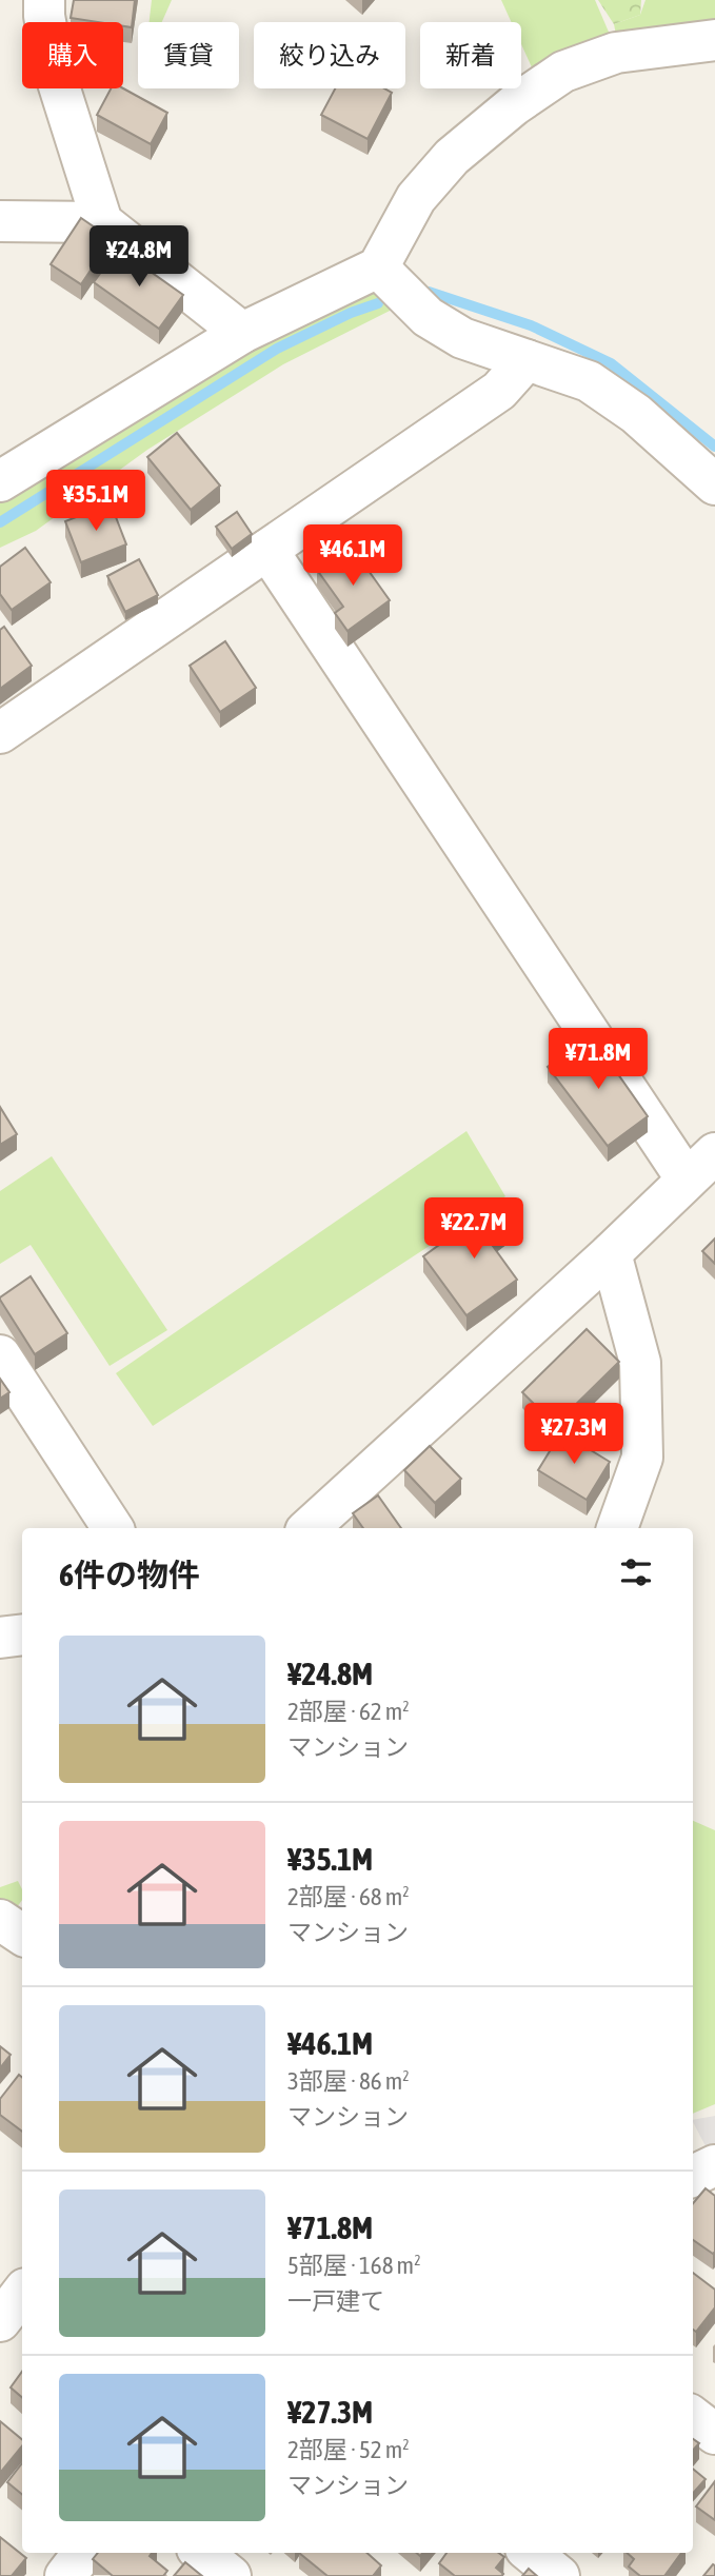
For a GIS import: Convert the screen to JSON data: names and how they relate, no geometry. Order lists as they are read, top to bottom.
{
  "page": {
    "chip": [
      "購入",
      "賃貸",
      "絞り込み",
      "新着"
    ],
    "price": [
      "¥24.8M",
      "¥35.1M",
      "¥46.1M",
      "¥71.8M",
      "¥22.7M",
      "¥27.3M"
    ],
    "heading": "6件の物件",
    "list": [
      {
        "name": "¥24.8M",
        "note": "2部屋 · 62 m² · マンション"
      },
      {
        "name": "¥35.1M",
        "note": "2部屋 · 68 m² · マンション"
      },
      {
        "name": "¥46.1M",
        "note": "3部屋 · 86 m² · マンション"
      },
      {
        "name": "¥71.8M",
        "note": "5部屋 · 168 m² · 一戸建て"
      },
      {
        "name": "¥27.3M",
        "note": "2部屋 · 52 m² · マンション"
      }
    ]
  }
}
